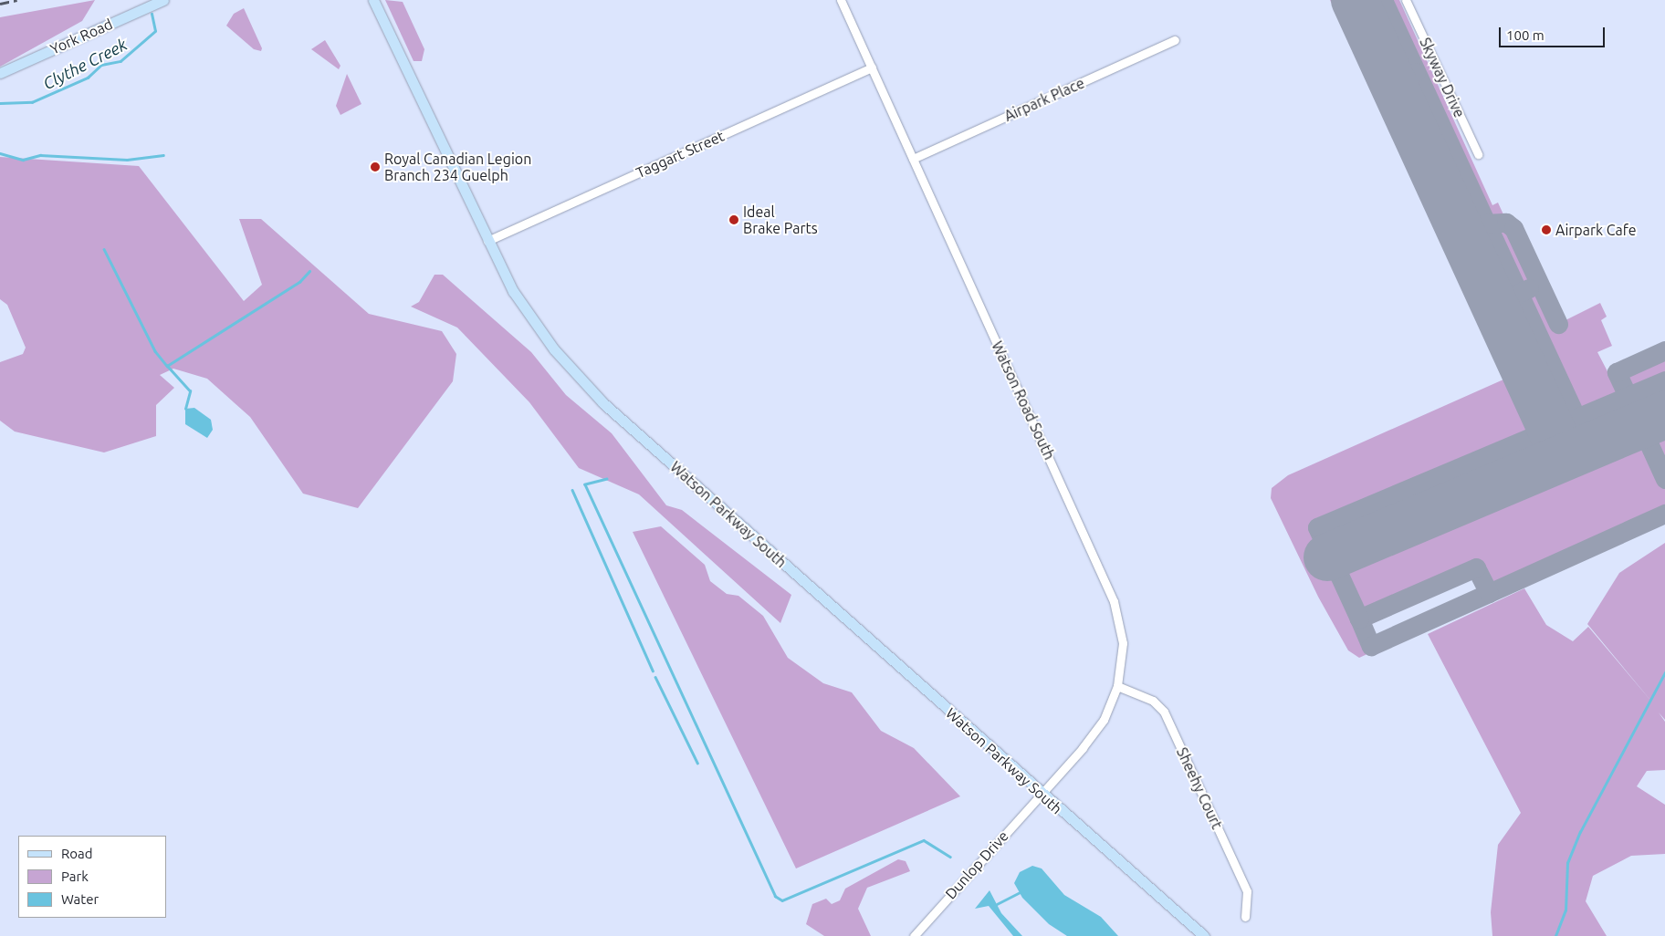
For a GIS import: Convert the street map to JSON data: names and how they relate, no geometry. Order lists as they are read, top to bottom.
{
  "streets": {
    "main road": ["York Road", "Watson Parkway South"],
    "street": [
      "Skyway Drive",
      "Airpark Place",
      "Taggart Street",
      "Watson Road South",
      "Sheehy Court",
      "Dunlop Drive"
    ]
  },
  "crossings": [
    ["Airpark Place", "Watson Road South"],
    ["Taggart Street", "Watson Road South"],
    ["Taggart Street", "Watson Parkway South"],
    ["Watson Road South", "Watson Parkway South"],
    ["Watson Road South", "Sheehy Court"],
    ["Watson Road South", "Dunlop Drive"],
    ["Watson Parkway South", "Dunlop Drive"]
  ],
  "water": ["Clythe Creek"],
  "places": ["Royal Canadian Legion Branch 234 Guelph", "Ideal Brake Parts", "Airpark Cafe"],
  "legend": ["Road", "Park", "Water"],
  "scale_bar": "100 m"
}
